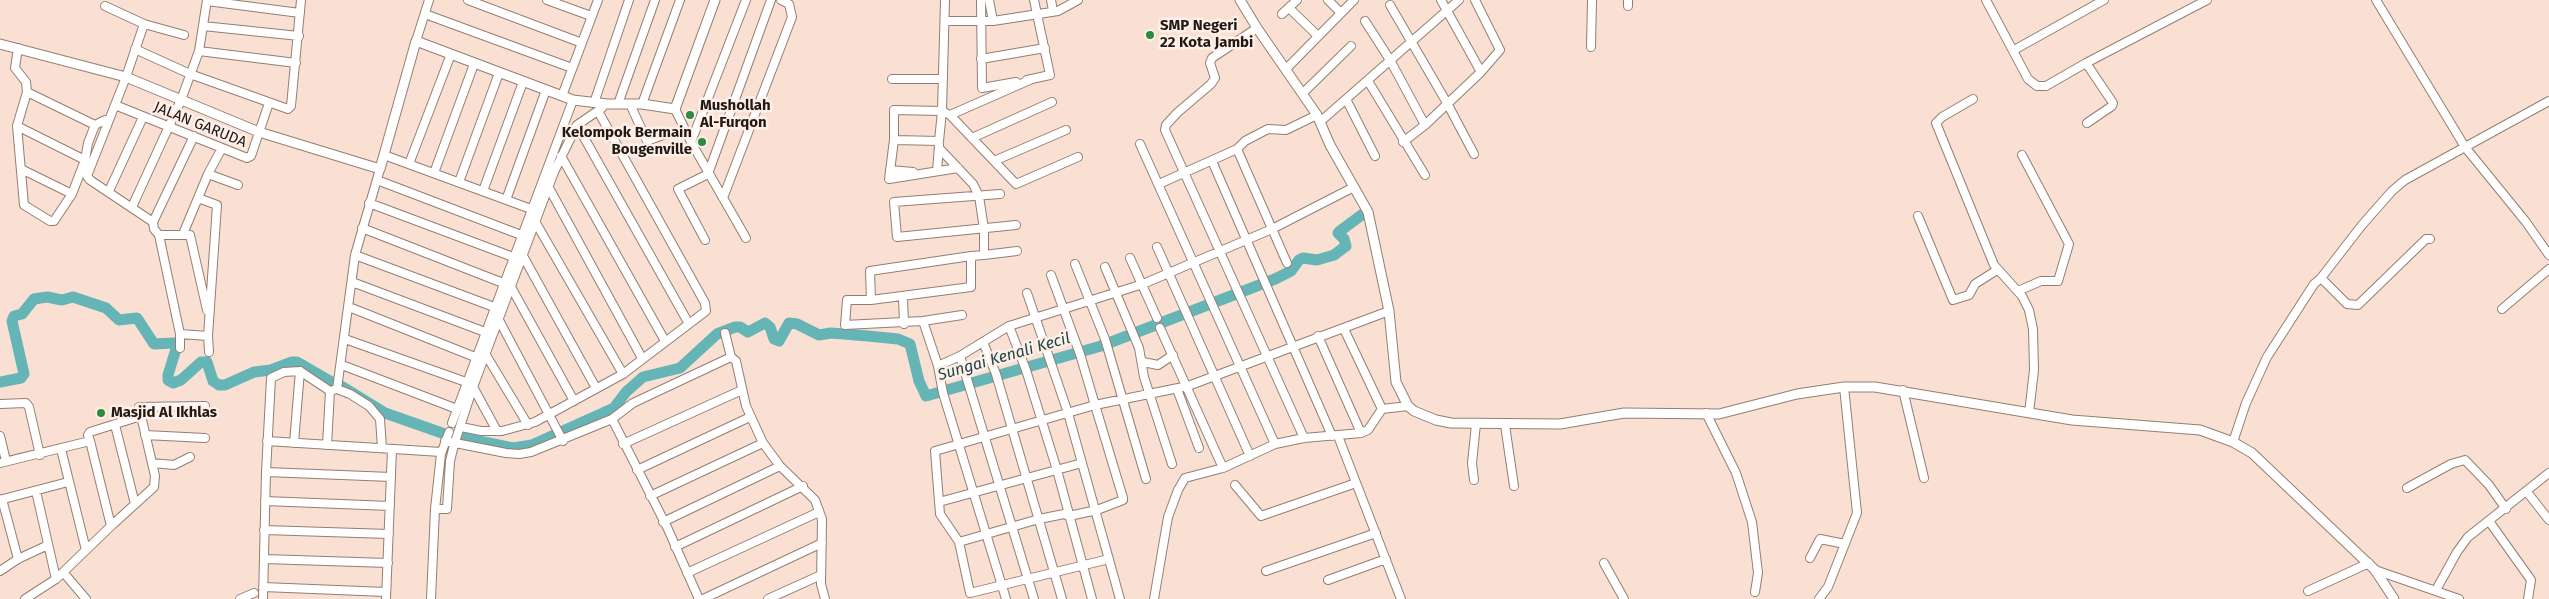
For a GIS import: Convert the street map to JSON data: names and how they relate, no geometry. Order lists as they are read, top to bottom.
{
  "streets": {
    "street": ["JALAN GARUDA"]
  },
  "water": ["Sungai Kenali Kecil"],
  "places": [
    "SMP Negeri 22 Kota Jambi",
    "Mushollah Al-Furqon",
    "Kelompok Bermain Bougenville",
    "Masjid Al Ikhlas"
  ]
}
